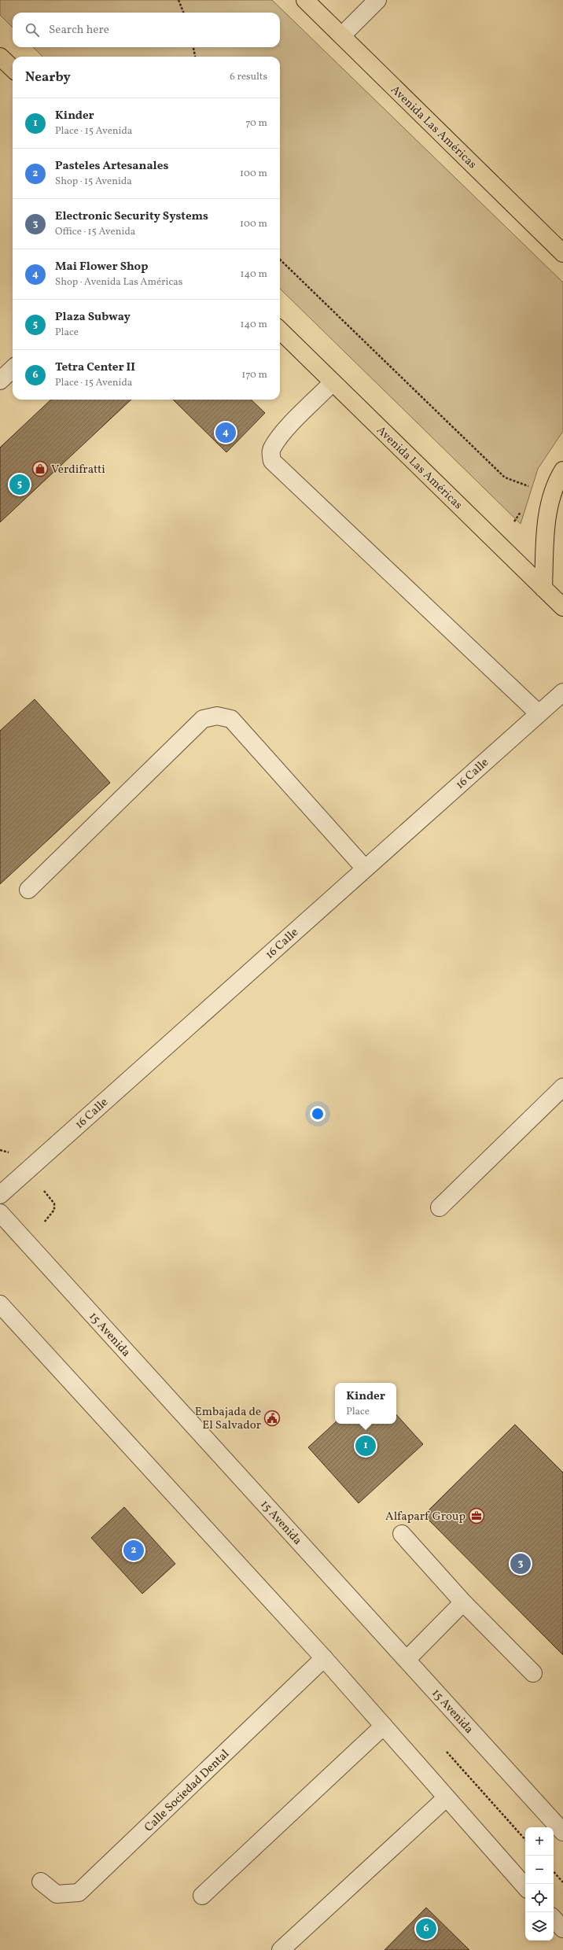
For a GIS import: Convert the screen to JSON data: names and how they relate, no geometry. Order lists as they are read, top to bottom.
{
  "streets": {
    "main road": ["Avenida Las Américas"],
    "street": ["16 Calle", "15 Avenida", "Calle Sociedad Dental"]
  },
  "places": {
    "shop": ["Verdifratti"],
    "public building": ["Embajada de El Salvador"],
    "office": ["Alfaparf Group"]
  },
  "page": {
    "search": "Search here",
    "heading": ["Nearby", "6 results"],
    "list": [
      {
        "mark": "1",
        "name": "Kinder",
        "note": "Place · 15 Avenida",
        "value": "70 m"
      },
      {
        "mark": "2",
        "name": "Pasteles Artesanales",
        "note": "Shop · 15 Avenida",
        "value": "100 m"
      },
      {
        "mark": "3",
        "name": "Electronic Security Systems",
        "note": "Office · 15 Avenida",
        "value": "100 m"
      },
      {
        "mark": "4",
        "name": "Mai Flower Shop",
        "note": "Shop · Avenida Las Américas",
        "value": "140 m"
      },
      {
        "mark": "5",
        "name": "Plaza Subway",
        "note": "Place",
        "value": "140 m"
      },
      {
        "mark": "6",
        "name": "Tetra Center II",
        "note": "Place · 15 Avenida",
        "value": "170 m"
      }
    ],
    "pins": [
      "4",
      "5",
      "1",
      "2",
      "3",
      "6"
    ],
    "popup": ["Kinder", "Place"],
    "map_buttons": ["+", "−"]
  }
}
